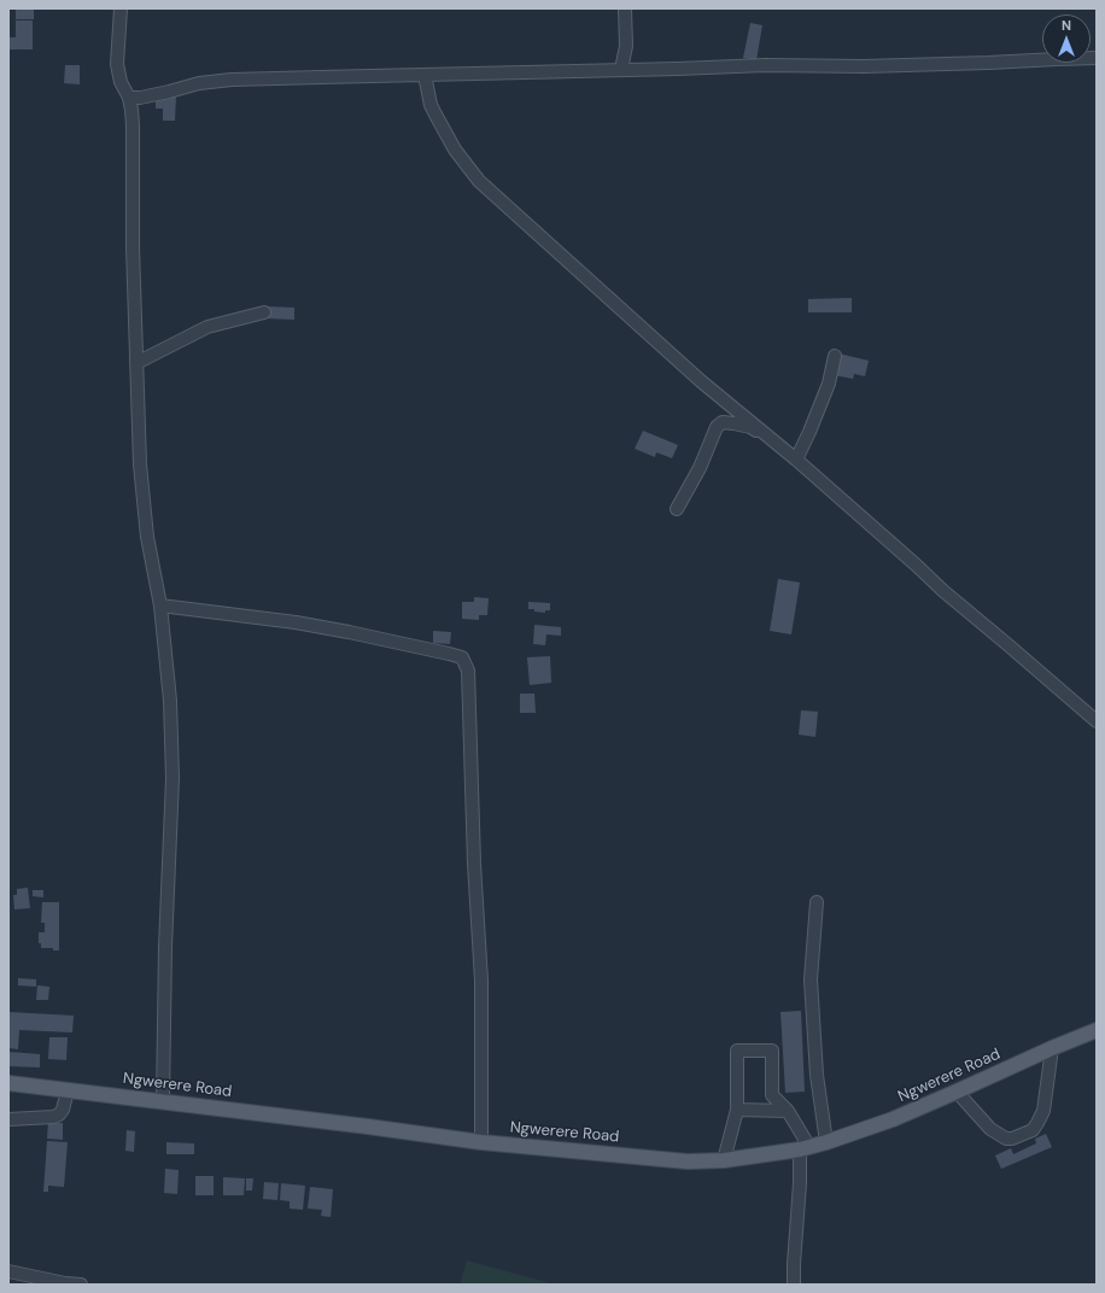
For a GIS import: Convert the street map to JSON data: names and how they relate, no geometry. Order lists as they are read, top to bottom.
{
  "streets": {
    "main road": ["Ngwerere Road"]
  },
  "north": "top"
}
